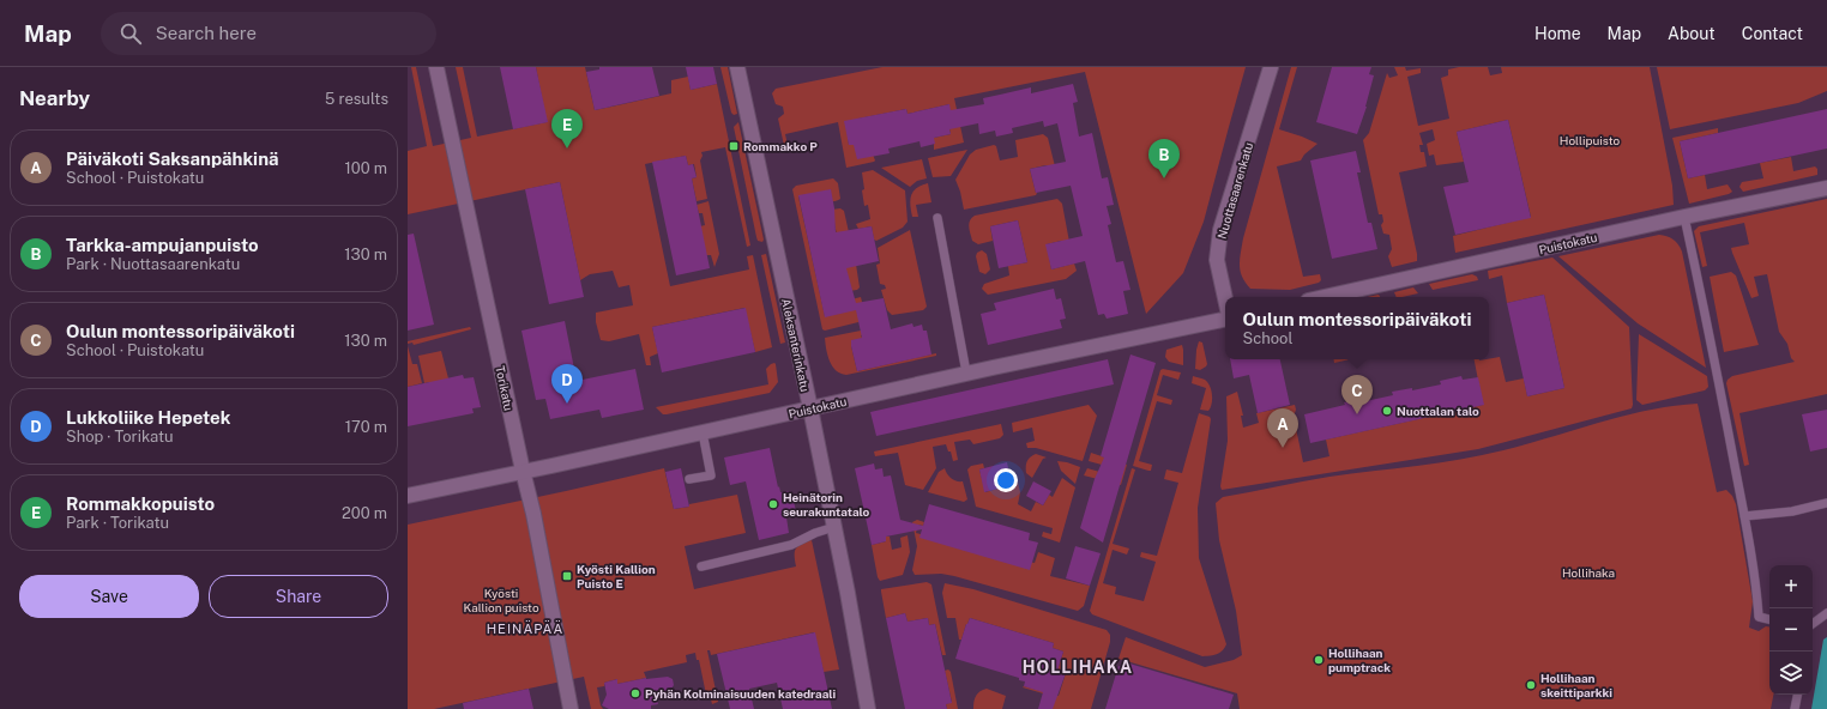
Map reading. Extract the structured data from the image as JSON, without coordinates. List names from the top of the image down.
{
  "streets": {
    "street": [
      "Nuottasaarenkatu",
      "Puistokatu",
      "Aleksanterinkatu",
      "Torikatu"
    ]
  },
  "crossings": [
    ["Puistokatu", "Aleksanterinkatu"],
    ["Puistokatu", "Torikatu"]
  ],
  "districts": ["HEINÄPÄÄ", "HOLLIHAKA"],
  "parks": ["Hollipuisto", "Hollihaka", "Kyösti Kallion puisto"],
  "places": {
    "transit": ["Rommakko P", "Kyösti Kallion Puisto E"],
    "other": [
      "Nuottalan talo",
      "Heinätorin seurakuntatalo",
      "Hollihaan pumptrack",
      "Hollihaan skeittiparkki",
      "Pyhän Kolminaisuuden katedraali"
    ]
  },
  "page": {
    "header": "Map",
    "search": "Search here",
    "nav": [
      "Home",
      "Map",
      "About",
      "Contact"
    ],
    "heading": ["Nearby", "5 results"],
    "pins": [
      "E",
      "B",
      "D",
      "C",
      "A"
    ],
    "list": [
      {
        "mark": "A",
        "name": "Päiväkoti Saksanpähkinä",
        "note": "School · Puistokatu",
        "value": "100 m"
      },
      {
        "mark": "B",
        "name": "Tarkka-ampujanpuisto",
        "note": "Park · Nuottasaarenkatu",
        "value": "130 m"
      },
      {
        "mark": "C",
        "name": "Oulun montessoripäiväkoti",
        "note": "School · Puistokatu",
        "value": "130 m"
      },
      {
        "mark": "D",
        "name": "Lukkoliike Hepetek",
        "note": "Shop · Torikatu",
        "value": "170 m"
      },
      {
        "mark": "E",
        "name": "Rommakkopuisto",
        "note": "Park · Torikatu",
        "value": "200 m"
      }
    ],
    "popup": ["Oulun montessoripäiväkoti", "School"],
    "buttons": ["Save", "Share"],
    "map_buttons": ["+", "−"]
  }
}
